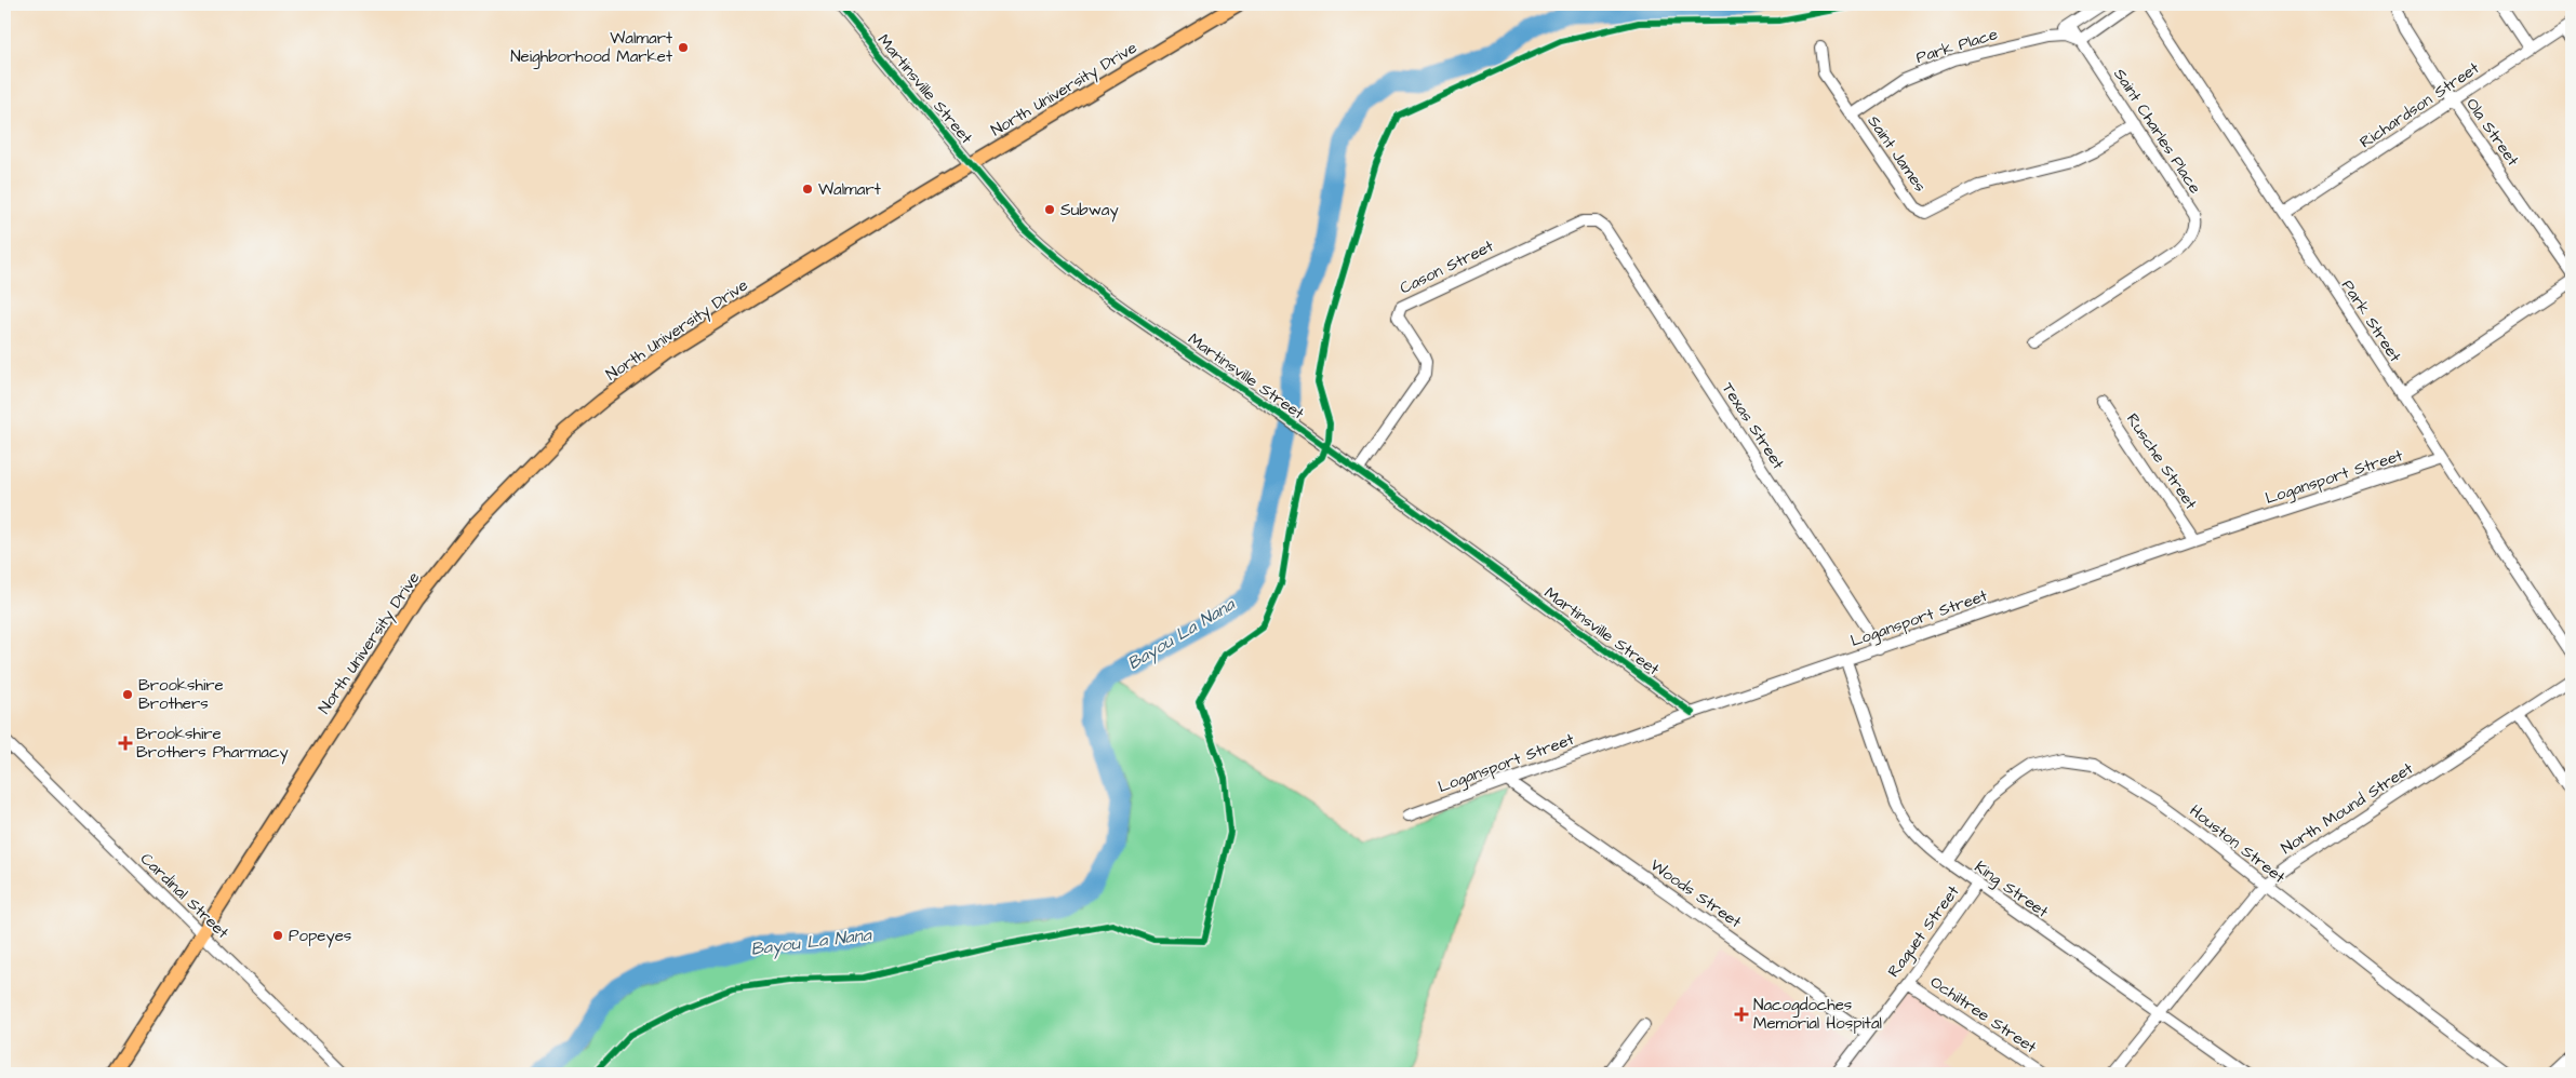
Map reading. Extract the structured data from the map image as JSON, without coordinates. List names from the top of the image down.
{
  "streets": {
    "main road": ["North University Drive"],
    "street": [
      "Park Place",
      "Martinsville Street",
      "Richardson Street",
      "Saint Charles Place",
      "Ola Street",
      "Saint James",
      "Cason Street",
      "Park Street",
      "Texas Street",
      "Rusche Street",
      "Logansport Street",
      "North Mound Street",
      "Houston Street",
      "King Street",
      "Woods Street",
      "Cardinal Street",
      "Raguet Street",
      "Ochiltree Street"
    ]
  },
  "crossings": [
    ["Park Place", "Saint Charles Place"],
    ["Park Place", "Saint James"],
    ["Martinsville Street", "North University Drive"],
    ["Martinsville Street", "Cason Street"],
    ["Martinsville Street", "Logansport Street"],
    ["North University Drive", "Cardinal Street"],
    ["Richardson Street", "Ola Street"],
    ["Richardson Street", "Park Street"],
    ["Saint Charles Place", "Saint James"],
    ["Cason Street", "Texas Street"],
    ["Park Street", "Logansport Street"],
    ["Texas Street", "Logansport Street"],
    ["Rusche Street", "Logansport Street"],
    ["Logansport Street", "King Street"],
    ["Logansport Street", "Woods Street"],
    ["North Mound Street", "Houston Street"],
    ["North Mound Street", "King Street"],
    ["Houston Street", "King Street"],
    ["King Street", "Raguet Street"],
    ["Woods Street", "Raguet Street"],
    ["Raguet Street", "Ochiltree Street"]
  ],
  "water": ["Bayou La Nana"],
  "places": {
    "other": [
      "Walmart Neighborhood Market",
      "Walmart",
      "Subway",
      "Brookshire Brothers",
      "Popeyes"
    ],
    "health": ["Brookshire Brothers Pharmacy", "Nacogdoches Memorial Hospital"]
  }
}
